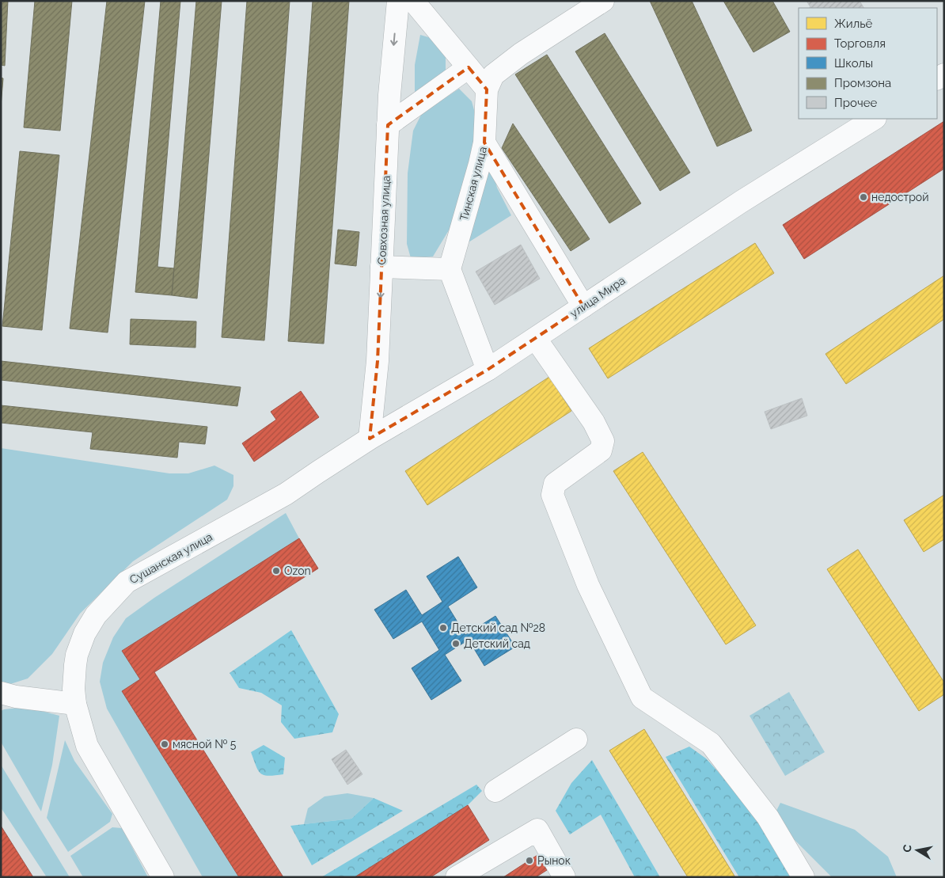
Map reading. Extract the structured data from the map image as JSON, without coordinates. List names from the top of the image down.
{
  "streets": {
    "main road": [
      "Тинская улица",
      "Совхозная улица",
      "улица Мира",
      "Сушанская улица"
    ]
  },
  "crossings": [
    ["Совхозная улица", "улица Мира"],
    ["улица Мира", "Сушанская улица"]
  ],
  "places": [
    "недострой",
    "Ozon",
    "Детский сад №28",
    "Детский сад",
    "мясной № 5",
    "Рынок"
  ],
  "legend": [
    "Жильё",
    "Торговля",
    "Школы",
    "Промзона",
    "Прочее"
  ],
  "north": "left"
}
